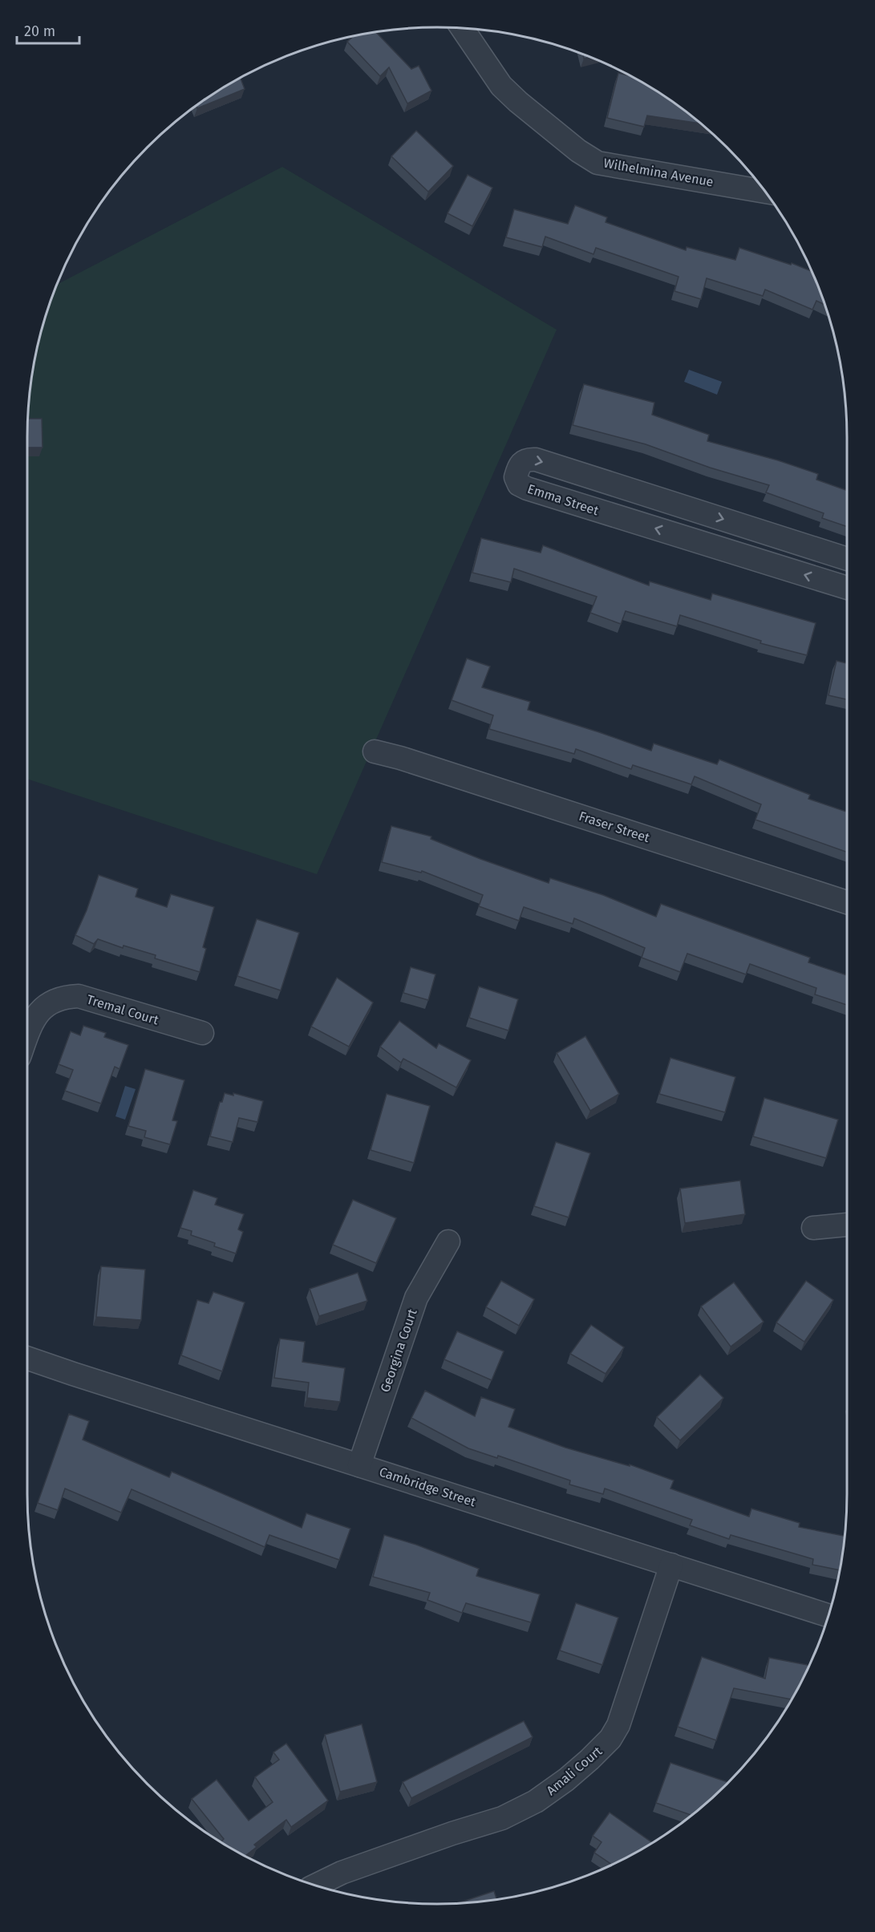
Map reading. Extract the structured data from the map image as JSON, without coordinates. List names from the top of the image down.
{
  "streets": {
    "street": [
      "Wilhelmina Avenue",
      "Emma Street",
      "Fraser Street",
      "Tremal Court",
      "Georgina Court",
      "Cambridge Street",
      "Amali Court"
    ]
  },
  "crossings": [
    ["Georgina Court", "Cambridge Street"],
    ["Cambridge Street", "Amali Court"]
  ],
  "scale_bar": "20 m"
}
